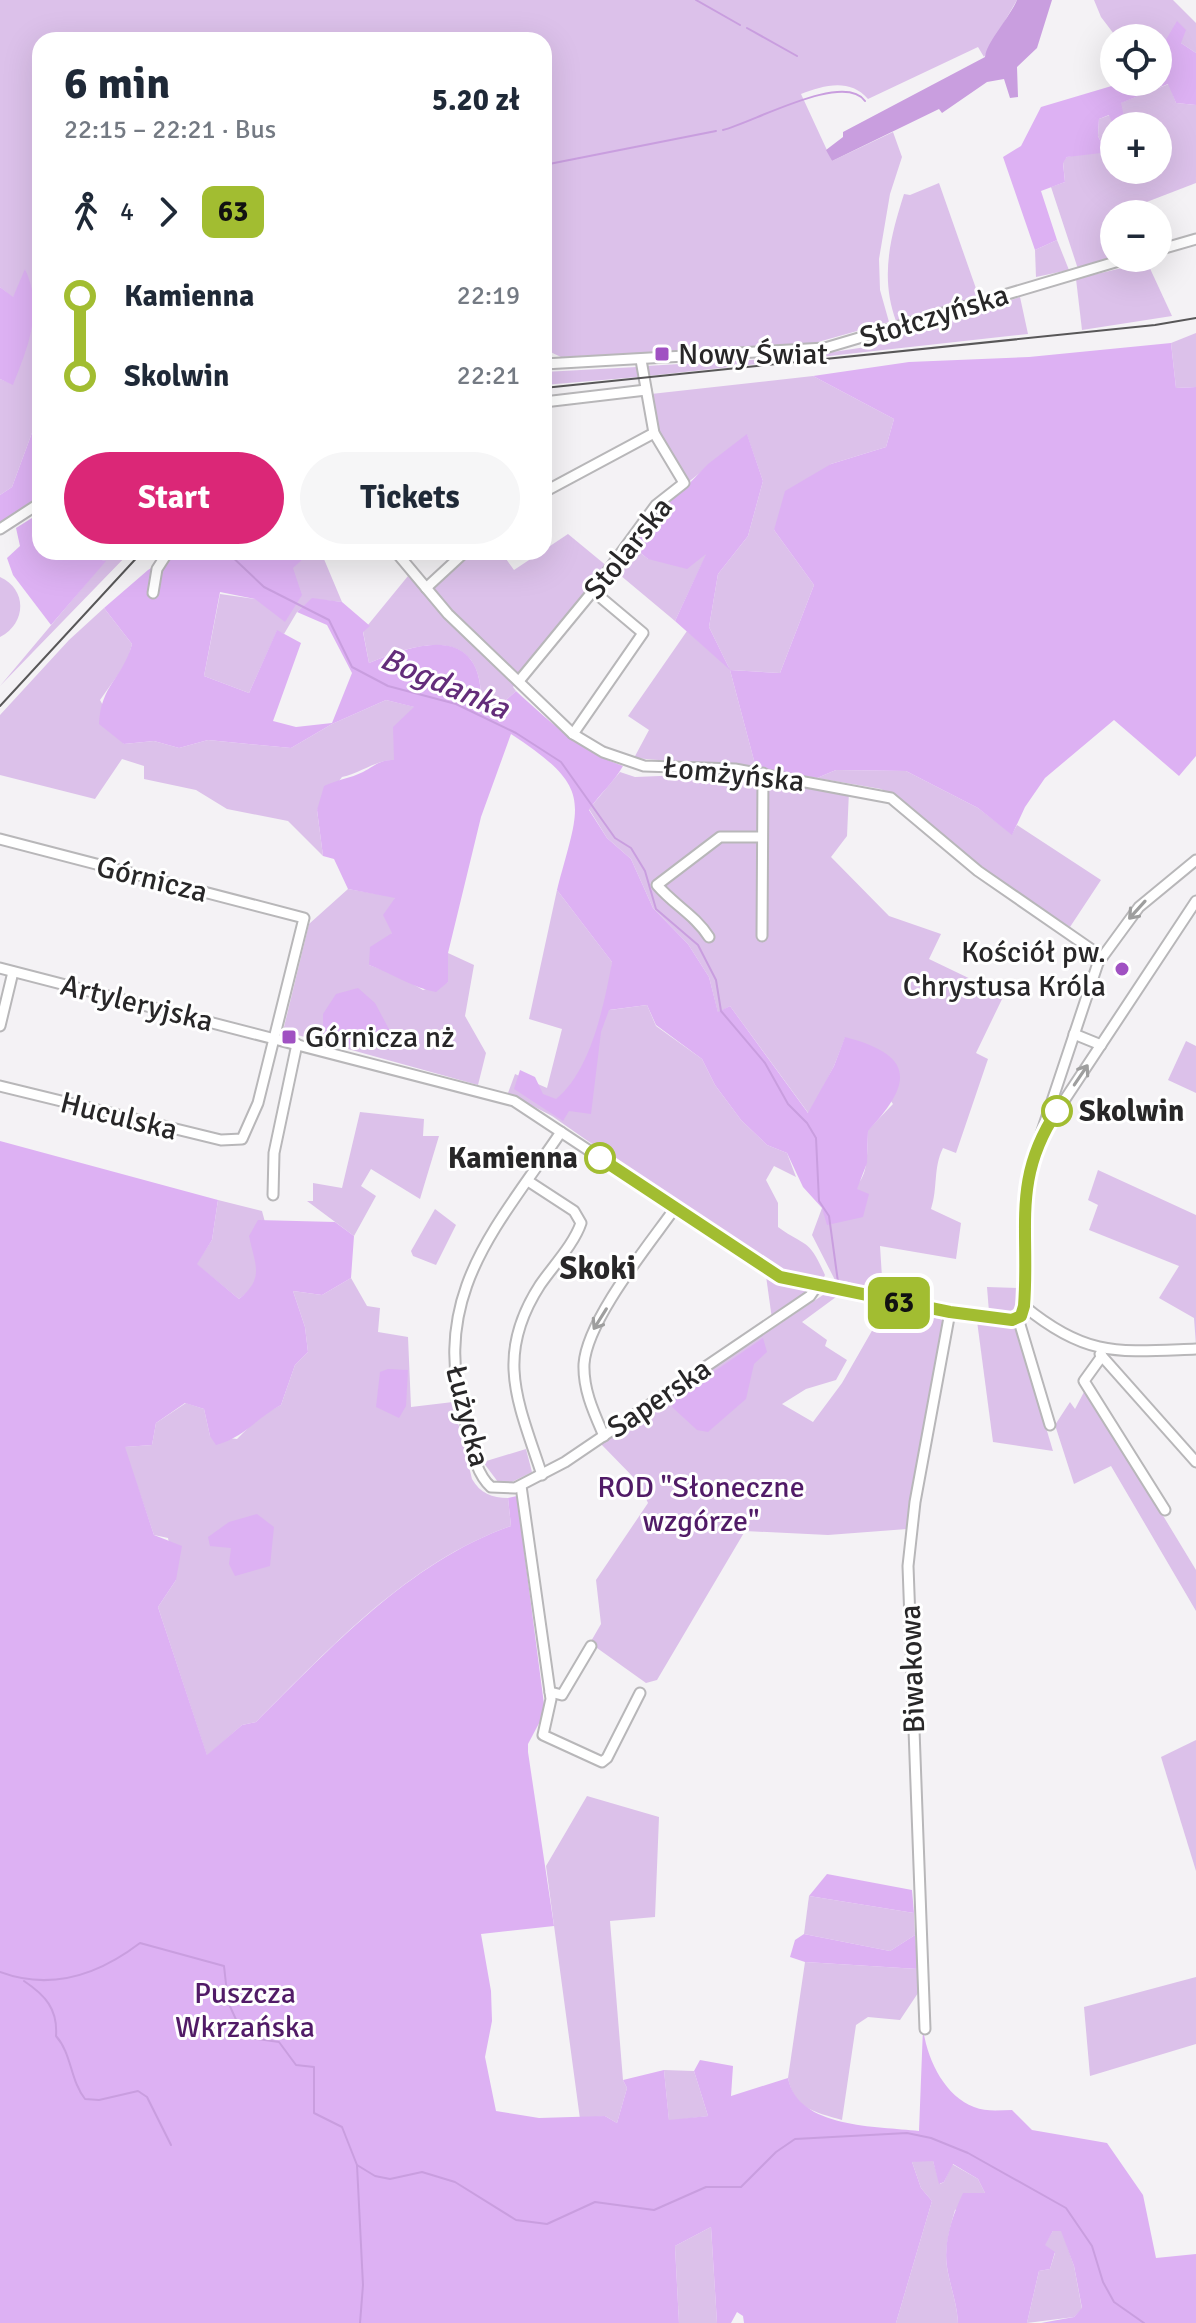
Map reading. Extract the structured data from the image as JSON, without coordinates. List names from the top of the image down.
{
  "streets": {
    "street": [
      "Stołczyńska",
      "Stolarska",
      "Łomżyńska",
      "Górnicza",
      "Artyleryjska",
      "Huculska",
      "Saperska",
      "Łużycka",
      "Biwakowa"
    ]
  },
  "crossings": [
    ["Stołczyńska", "Stolarska"],
    ["Stolarska", "Łomżyńska"],
    ["Górnicza", "Artyleryjska"],
    ["Górnicza", "Huculska"],
    ["Artyleryjska", "Huculska"],
    ["Saperska", "Łużycka"]
  ],
  "districts": ["Skoki"],
  "water": ["Bogdanka"],
  "parks": ["ROD \"Słoneczne wzgórze\"", "Puszcza Wkrzańska"],
  "places": {
    "transit": ["Nowy Świat", "Górnicza nż"],
    "other": ["Kościół pw. Chrystusa Króla", "Skolwin", "Kamienna"]
  },
  "lines": ["bus line 63"],
  "page": {
    "on_map": "63",
    "map_buttons": ["+", "−"],
    "heading": ["6 min", "22:15 – 22:21 · Bus", "5.20 zł"],
    "legs": ["4", "63"],
    "list": [
      {
        "name": "Kamienna",
        "value": "22:19"
      },
      {
        "name": "Skolwin",
        "value": "22:21"
      }
    ],
    "buttons": ["Start", "Tickets"]
  }
}
